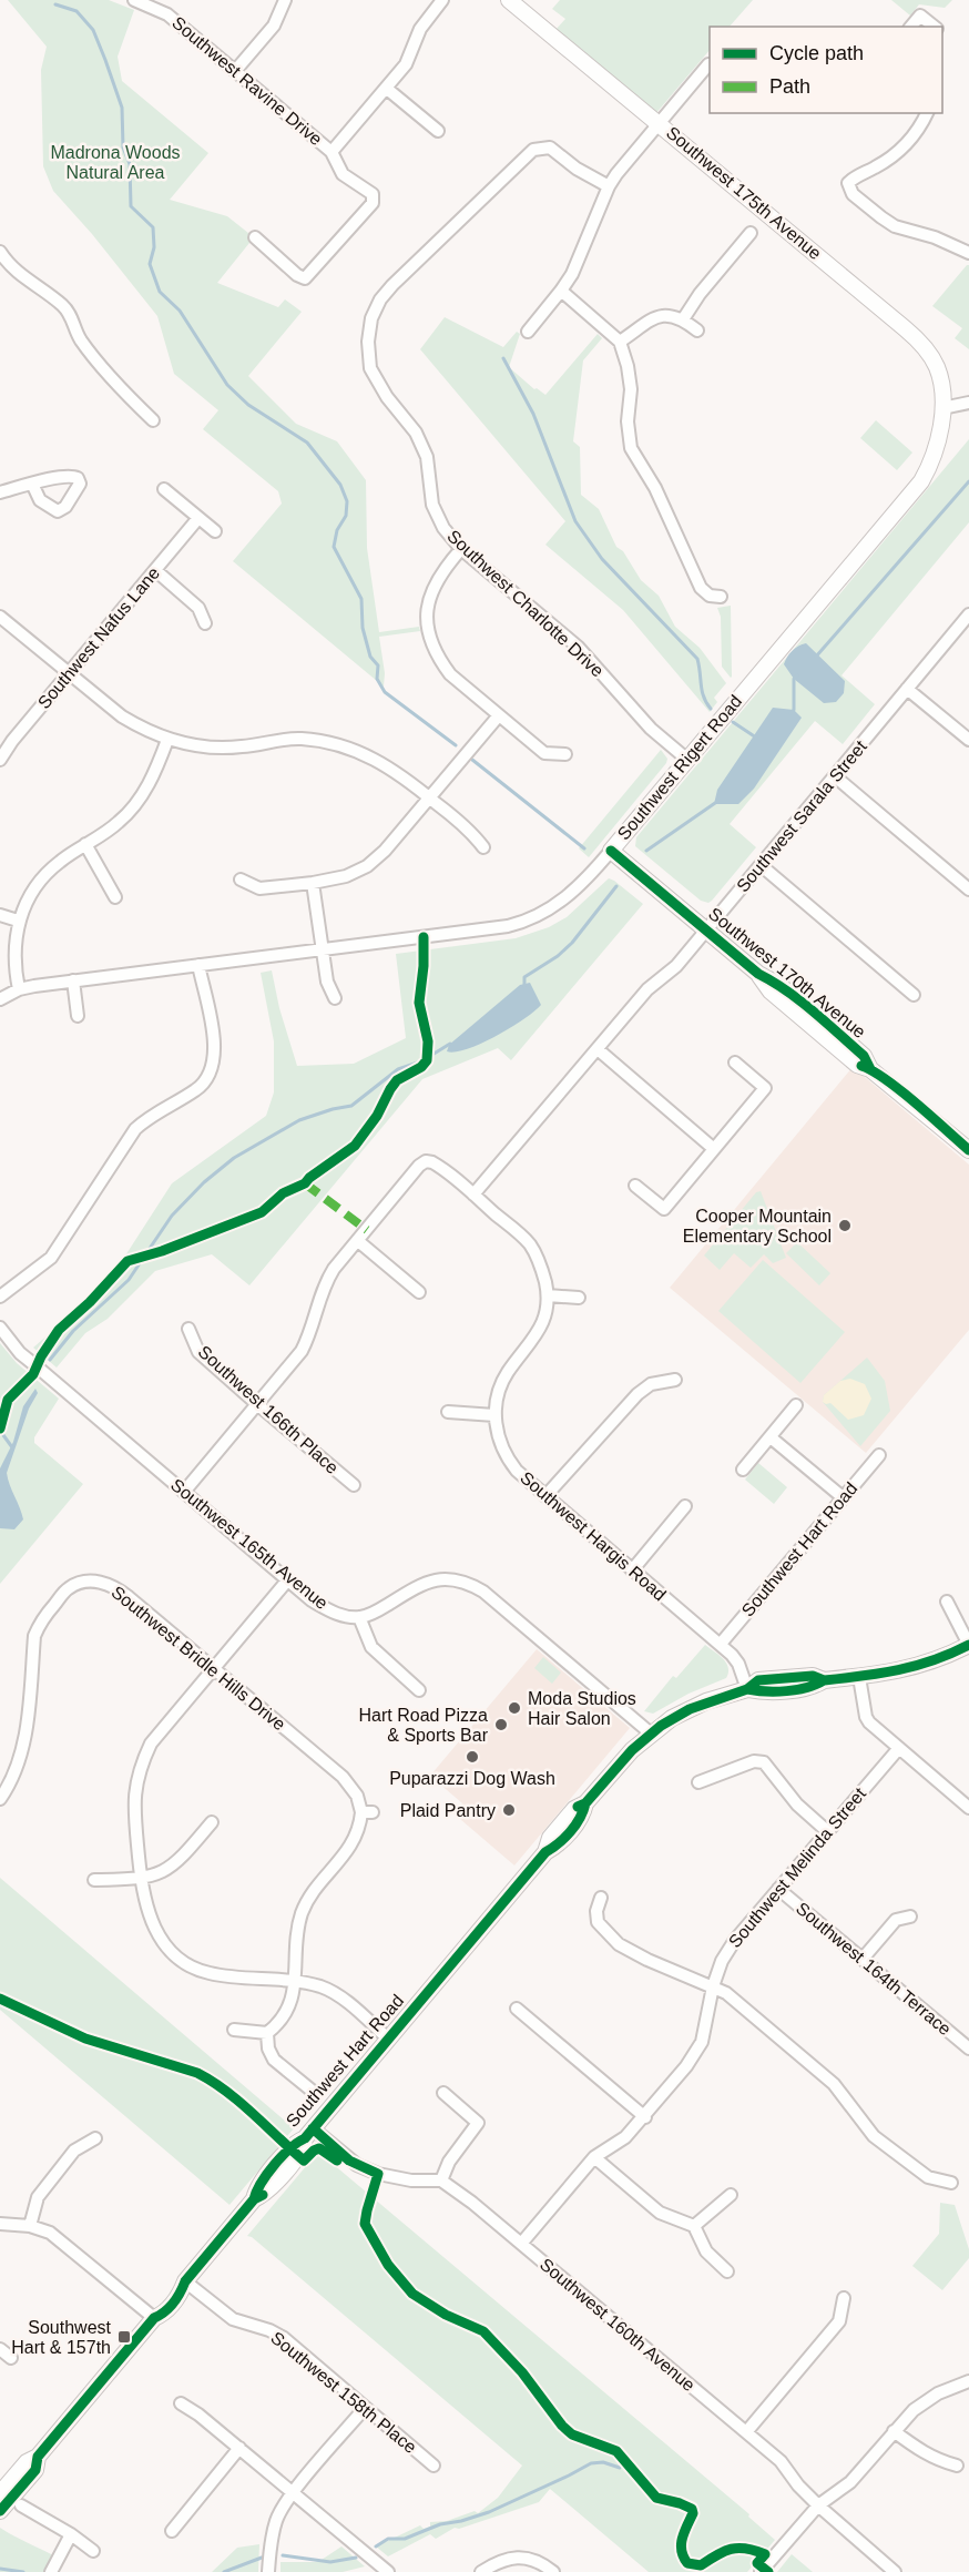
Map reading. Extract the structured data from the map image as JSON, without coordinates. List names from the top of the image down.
{
  "streets": {
    "main road": [
      "Southwest 175th Avenue",
      "Southwest Rigert Road",
      "Southwest 170th Avenue",
      "Southwest Hart Road"
    ],
    "street": [
      "Southwest Ravine Drive",
      "Southwest Charlotte Drive",
      "Southwest Nafus Lane",
      "Southwest Sarala Street",
      "Southwest 166th Place",
      "Southwest Hargis Road",
      "Southwest 165th Avenue",
      "Southwest Bridle Hills Drive",
      "Southwest Melinda Street",
      "Southwest 164th Terrace",
      "Southwest 160th Avenue",
      "Southwest 158th Place"
    ]
  },
  "crossings": [
    ["Southwest 175th Avenue", "Southwest Rigert Road"],
    ["Southwest Charlotte Drive", "Southwest Rigert Road"],
    ["Southwest Rigert Road", "Southwest 170th Avenue"],
    ["Southwest Sarala Street", "Southwest 170th Avenue"],
    ["Southwest Sarala Street", "Southwest Hargis Road"],
    ["Southwest 166th Place", "Southwest Hargis Road"],
    ["Southwest Hargis Road", "Southwest 165th Avenue"],
    ["Southwest Hargis Road", "Southwest Hart Road"],
    ["Southwest Hart Road", "Southwest 158th Place"],
    ["Southwest Melinda Street", "Southwest 164th Terrace"],
    ["Southwest Melinda Street", "Southwest 160th Avenue"]
  ],
  "parks": ["Madrona Woods Natural Area"],
  "places": {
    "other": [
      "Cooper Mountain Elementary School",
      "Moda Studios Hair Salon",
      "Hart Road Pizza & Sports Bar",
      "Puparazzi Dog Wash",
      "Plaid Pantry"
    ],
    "transit": ["Southwest Hart & 157th"]
  },
  "legend": ["Cycle path", "Path"]
}
